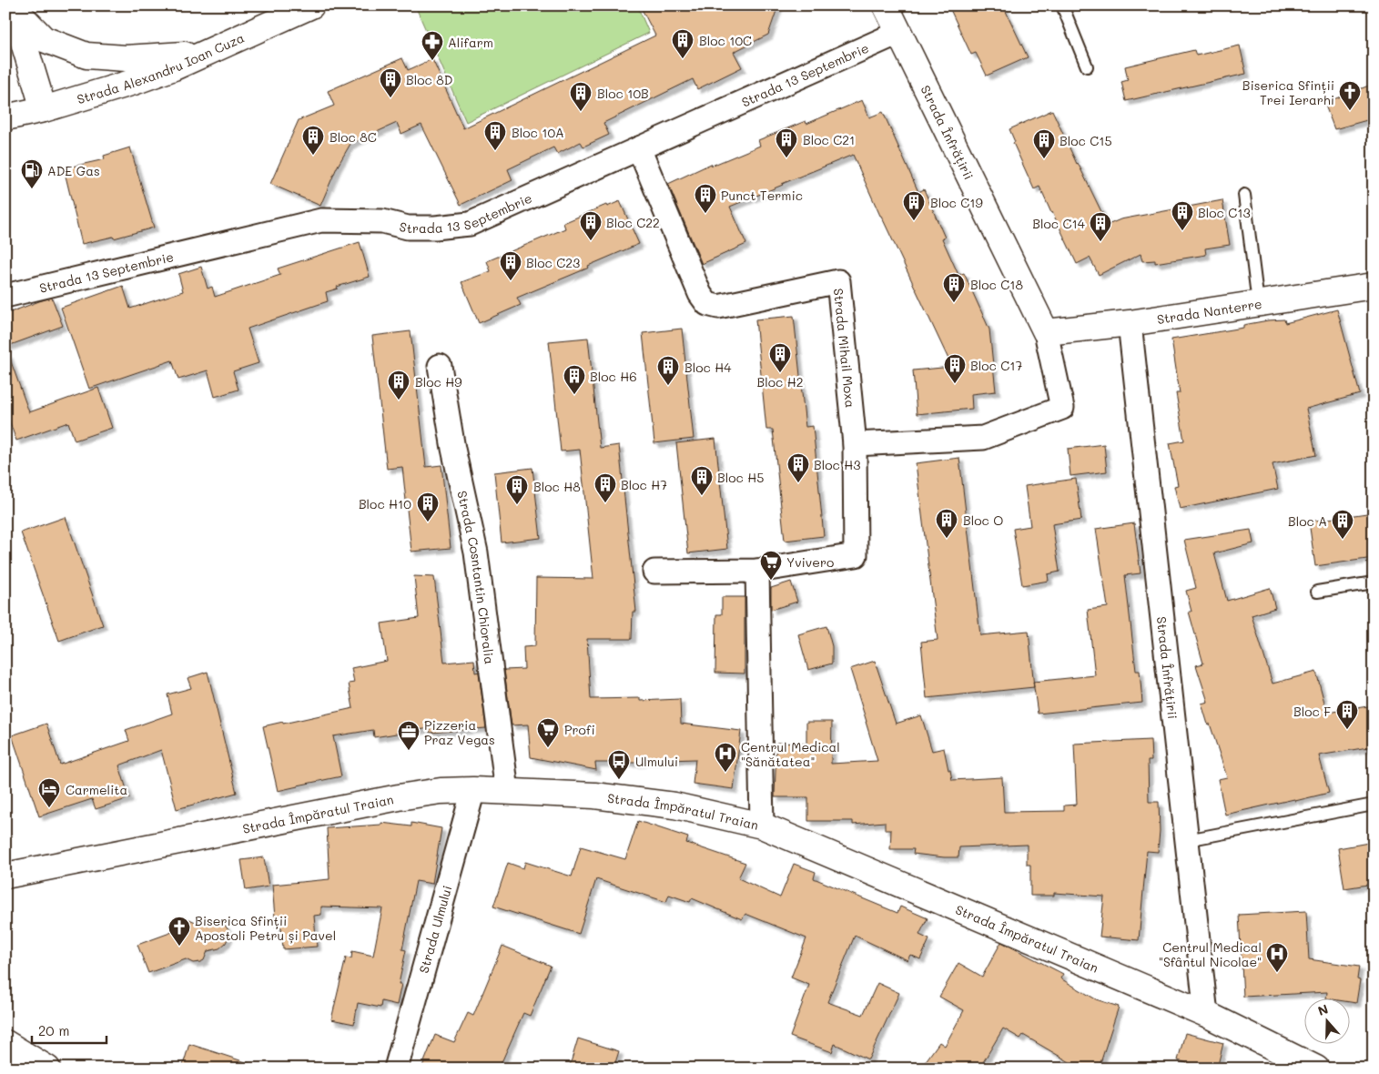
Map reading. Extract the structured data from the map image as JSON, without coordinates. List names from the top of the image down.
{
  "streets": {
    "street": [
      "Strada Alexandru Ioan Cuza",
      "Strada 13 Septembrie",
      "Strada Înfrățirii",
      "Strada Nanterre",
      "Strada Mihail Moxa",
      "Strada Cosntantin Chioralia",
      "Strada Împăratul Traian",
      "Strada Ulmului"
    ]
  },
  "crossings": [
    ["Strada 13 Septembrie", "Strada Înfrățirii"],
    ["Strada 13 Septembrie", "Strada Mihail Moxa"],
    ["Strada Înfrățirii", "Strada Nanterre"],
    ["Strada Înfrățirii", "Strada Împăratul Traian"],
    ["Strada Cosntantin Chioralia", "Strada Împăratul Traian"],
    ["Strada Împăratul Traian", "Strada Ulmului"]
  ],
  "places": {
    "building": [
      "Bloc 10C",
      "Bloc 8D",
      "Bloc 10B",
      "Bloc 10A",
      "Bloc 8C",
      "Bloc C21",
      "Bloc C15",
      "Punct Termic",
      "Bloc C19",
      "Bloc C13",
      "Bloc C22",
      "Bloc C14",
      "Bloc C23",
      "Bloc C18",
      "Bloc H2",
      "Bloc C17",
      "Bloc H4",
      "Bloc H6",
      "Bloc H9",
      "Bloc H3",
      "Bloc H5",
      "Bloc H7",
      "Bloc H8",
      "Bloc H10",
      "Bloc O",
      "Bloc A",
      "Bloc F"
    ],
    "pharmacy": ["Alifarm"],
    "church": ["Biserica Sfinții Trei Ierarhi", "Biserica Sfinții Apostoli Petru și Pavel"],
    "fuel station": ["ADE Gas"],
    "supermarket": ["Yvivero", "Profi"],
    "office": ["Pizzeria Praz Vegas"],
    "hospital": ["Centrul Medical \"Sănătatea\"", "Centrul Medical \"Sfântul Nicolae\""],
    "bus stop": ["Ulmului"],
    "hotel": ["Carmelita"]
  },
  "scale_bar": "20 m",
  "north": "top"
}
